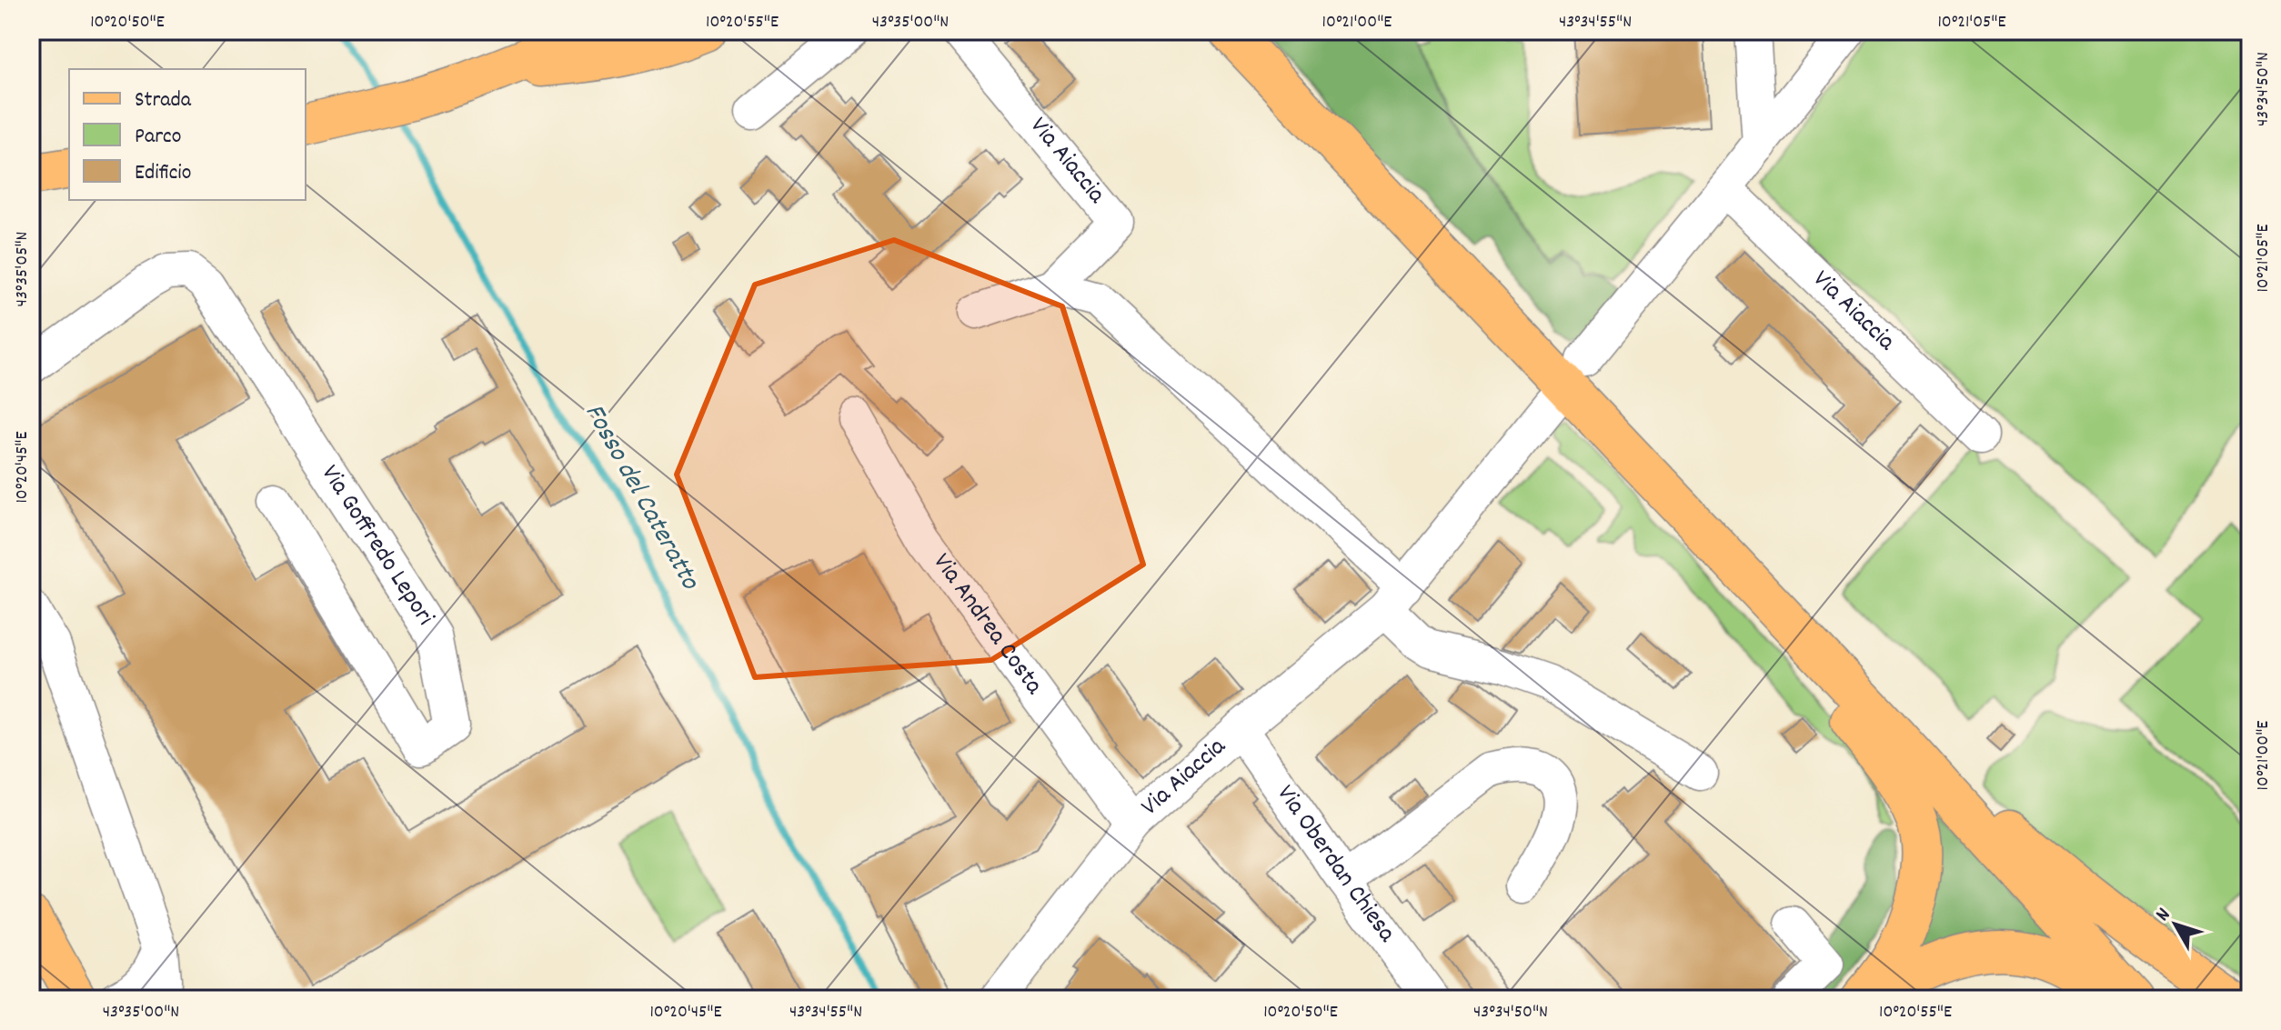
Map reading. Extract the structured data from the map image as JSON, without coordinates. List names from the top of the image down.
{
  "streets": {
    "street": [
      "Via Aiaccia",
      "Via Goffredo Lepori",
      "Via Andrea Costa",
      "Via Oberdan Chiesa"
    ]
  },
  "crossings": [
    ["Via Aiaccia", "Via Andrea Costa"],
    ["Via Aiaccia", "Via Oberdan Chiesa"]
  ],
  "water": ["Fosso del Cateratto"],
  "legend": ["Strada", "Parco", "Edificio"],
  "north": "top left",
  "coordinates": [
    "10°20'50\"E",
    "10°20'55\"E",
    "43°35'00\"N",
    "10°21'00\"E",
    "43°34'55\"N",
    "10°21'05\"E",
    "43°34'50\"N",
    "43°35'05\"N",
    "10°20'45\"E"
  ]
}
